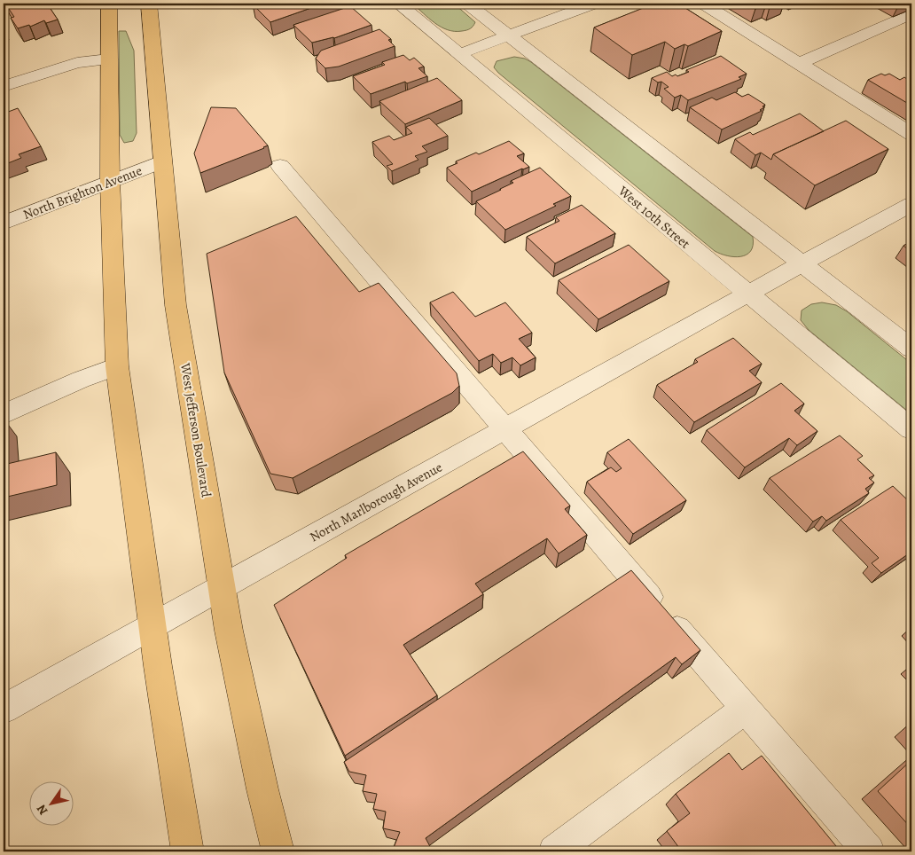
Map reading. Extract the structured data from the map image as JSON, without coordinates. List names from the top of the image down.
{
  "streets": {
    "main road": ["West Jefferson Boulevard"],
    "street": ["North Brighton Avenue", "West 10th Street", "North Marlborough Avenue"]
  },
  "crossings": [
    ["North Brighton Avenue", "West Jefferson Boulevard"],
    ["West 10th Street", "North Marlborough Avenue"],
    ["West Jefferson Boulevard", "North Marlborough Avenue"]
  ],
  "north": "bottom left"
}
